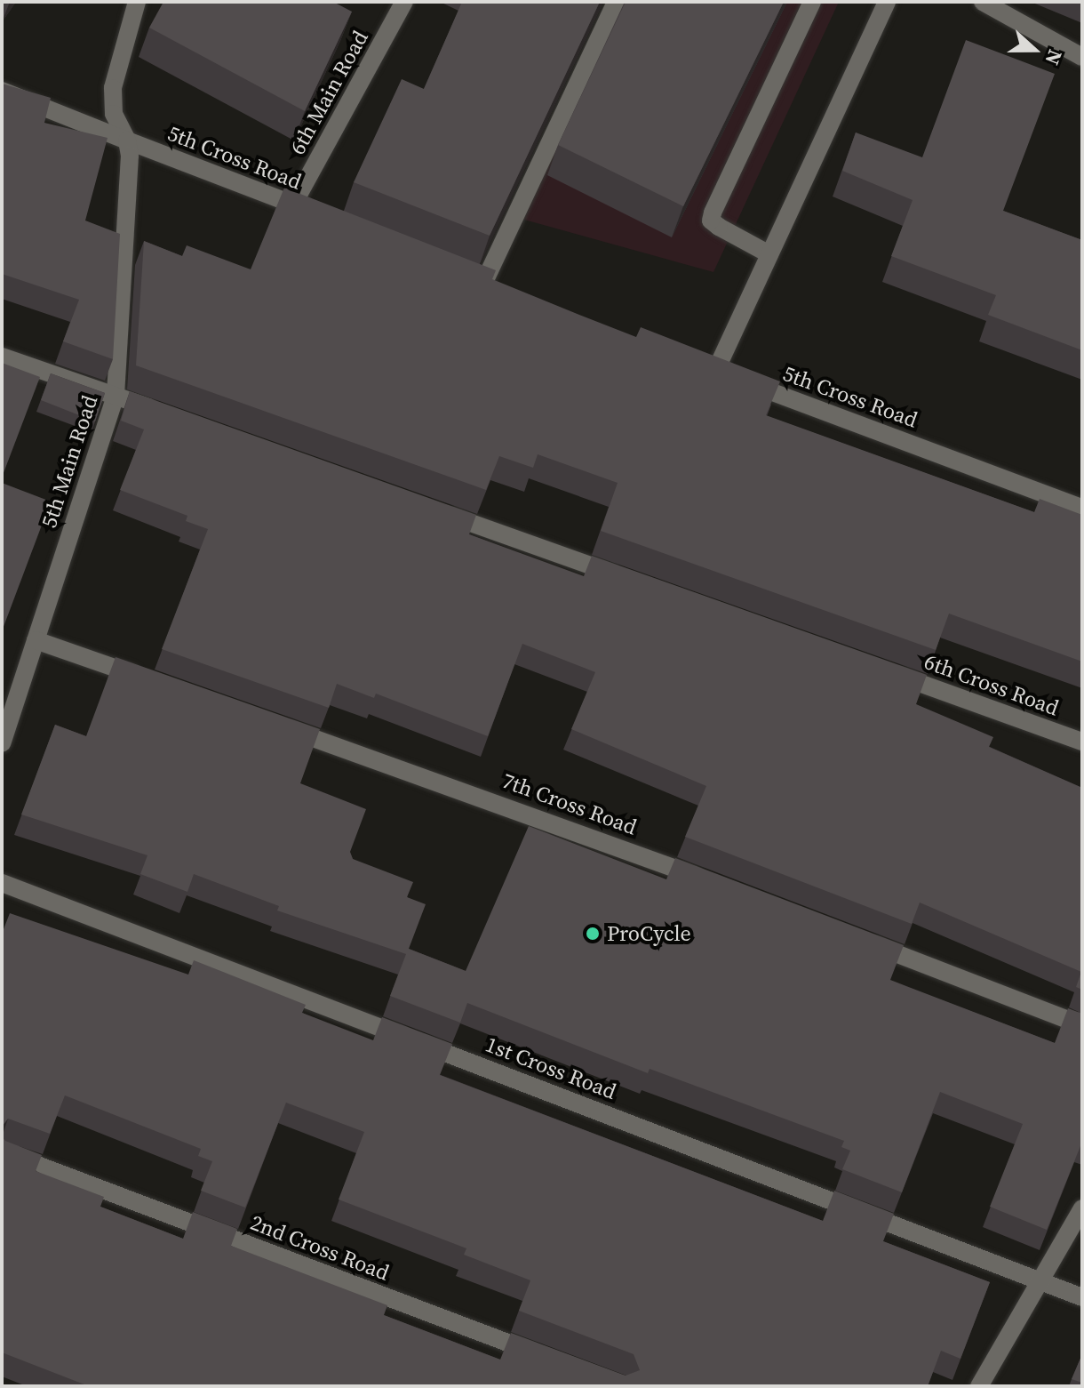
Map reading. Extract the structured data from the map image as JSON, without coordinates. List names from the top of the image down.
{
  "streets": {
    "street": [
      "6th Main Road",
      "5th Cross Road",
      "5th Main Road",
      "6th Cross Road",
      "7th Cross Road",
      "1st Cross Road",
      "2nd Cross Road"
    ]
  },
  "crossings": [
    ["6th Main Road", "5th Cross Road"],
    ["5th Cross Road", "5th Main Road"]
  ],
  "places": ["ProCycle"],
  "north": "right"
}
